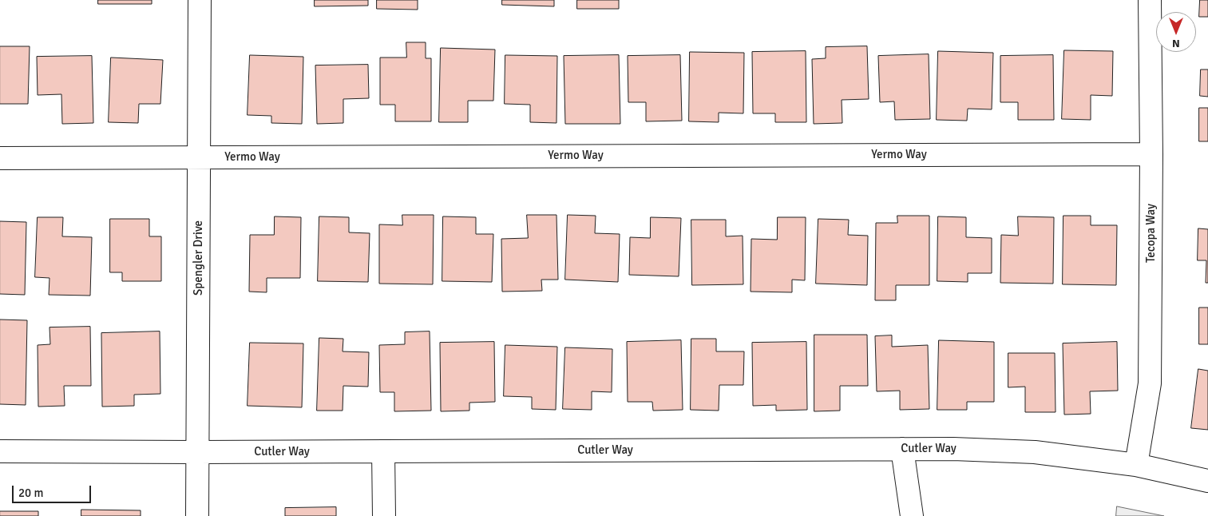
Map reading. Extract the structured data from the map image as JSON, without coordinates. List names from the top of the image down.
{
  "streets": {
    "street": [
      "Yermo Way",
      "Tecopa Way",
      "Spengler Drive",
      "Cutler Way"
    ]
  },
  "crossings": [
    ["Yermo Way", "Tecopa Way"],
    ["Yermo Way", "Spengler Drive"],
    ["Tecopa Way", "Cutler Way"],
    ["Spengler Drive", "Cutler Way"]
  ],
  "scale_bar": "20 m",
  "north": "bottom"
}
